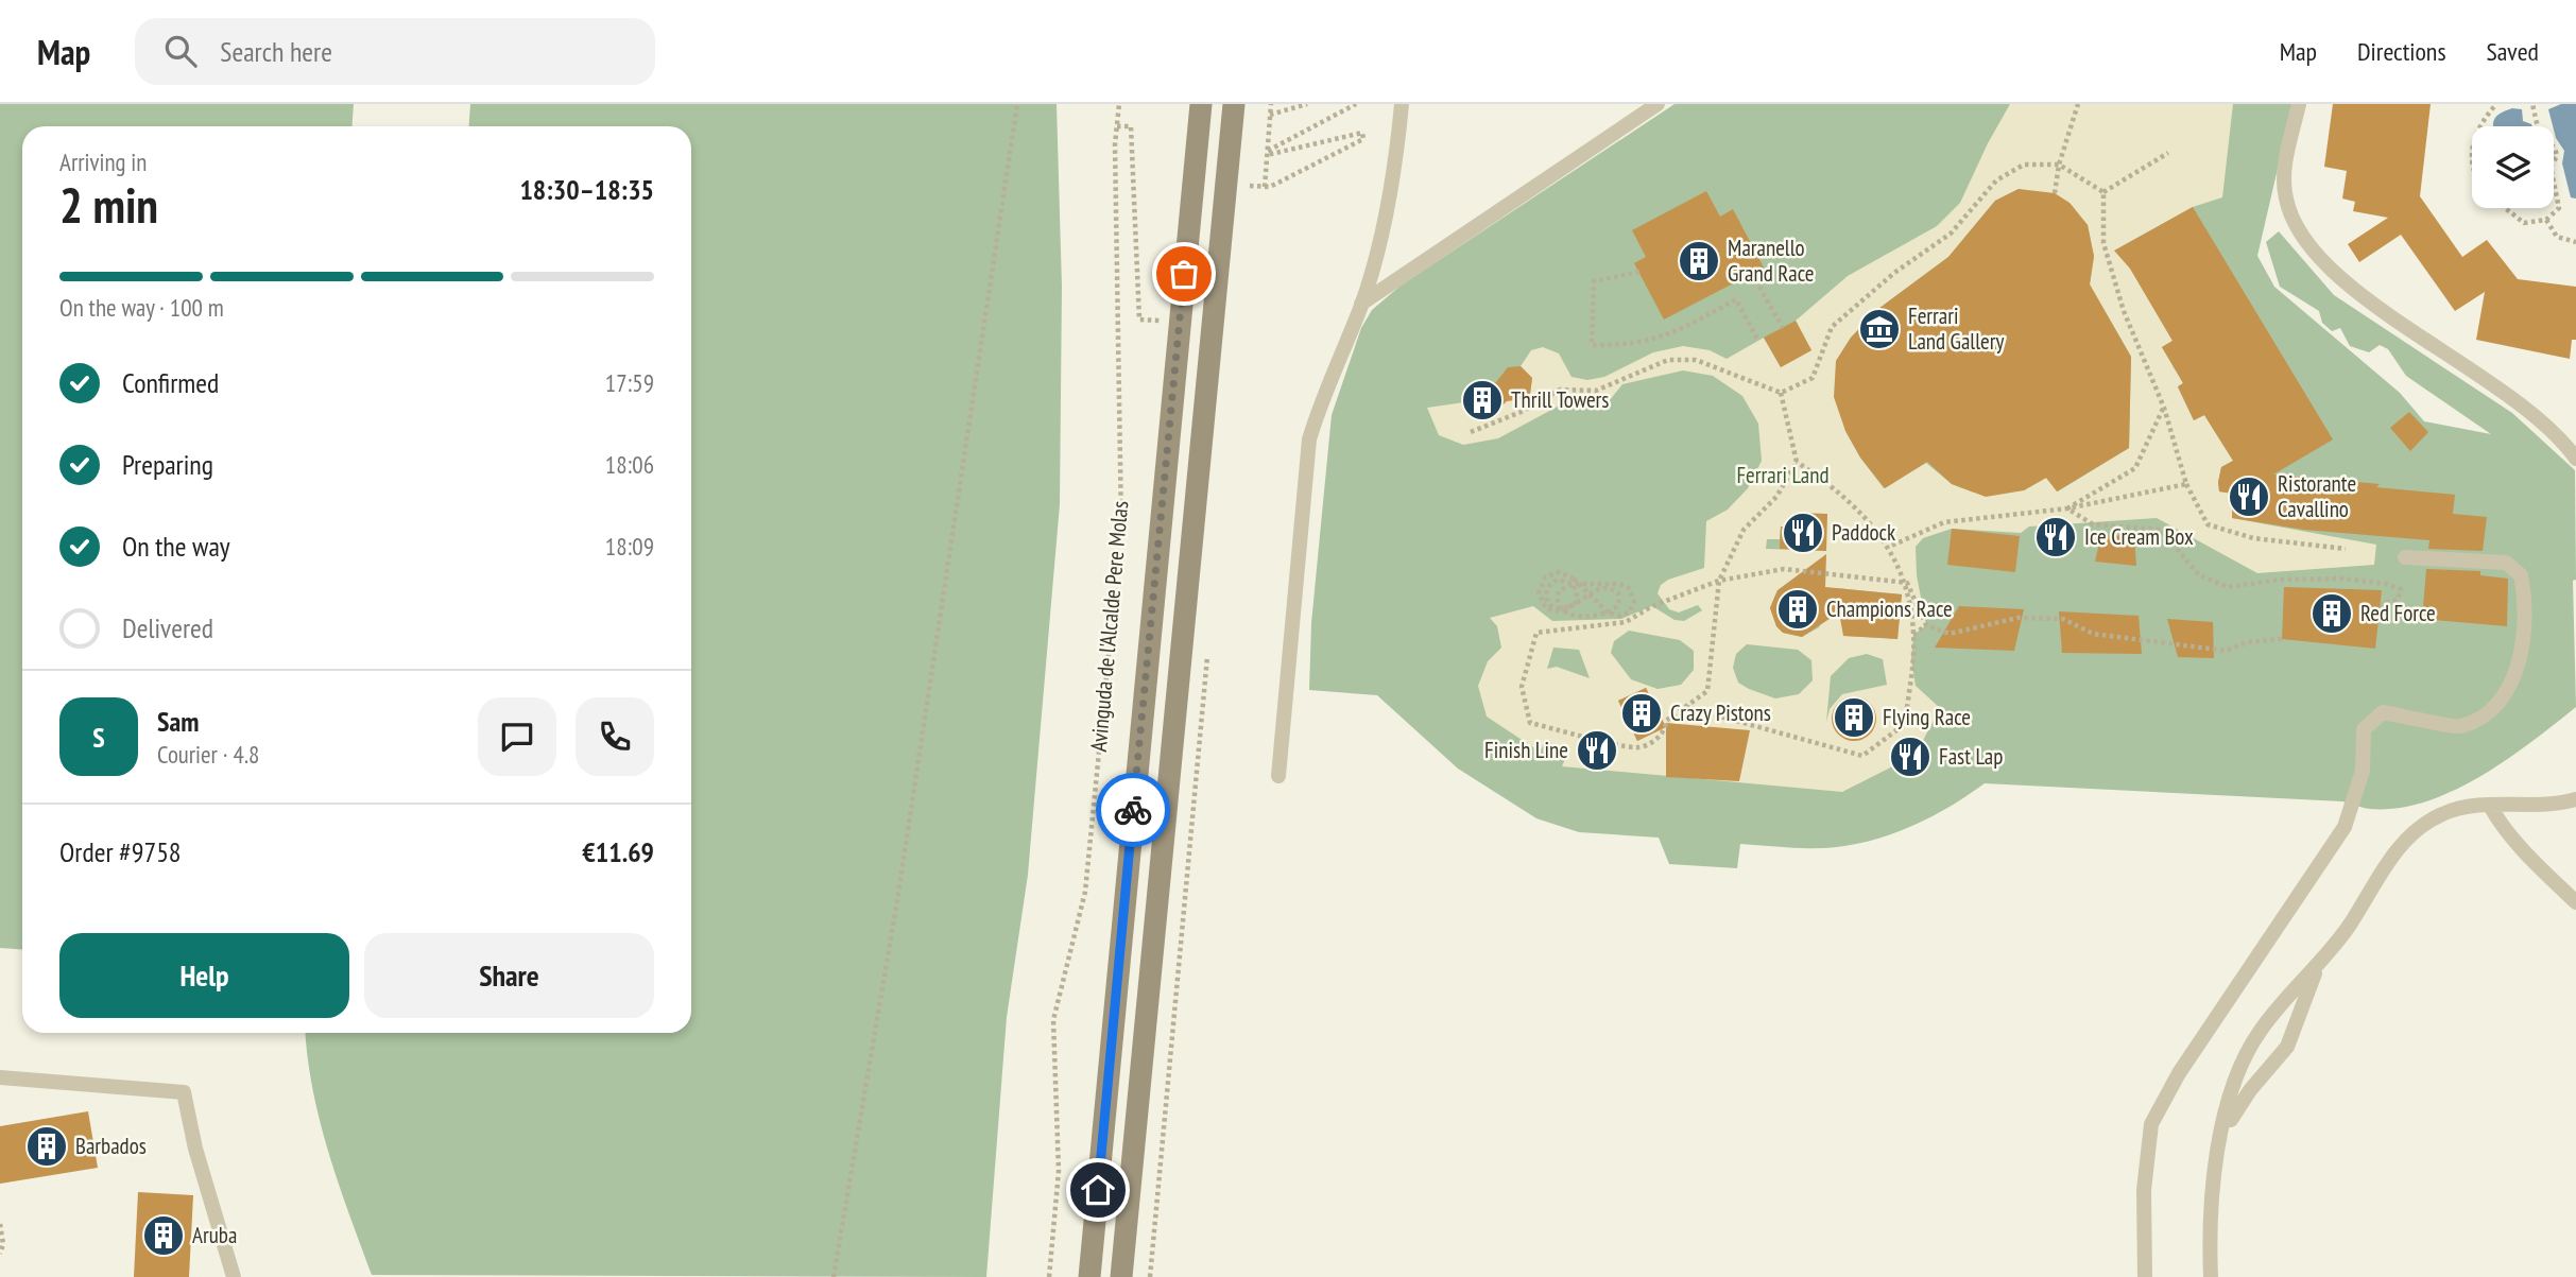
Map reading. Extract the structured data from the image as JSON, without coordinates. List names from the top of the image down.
{
  "streets": {
    "street": ["Avinguda de l'Alcalde Pere Molas"]
  },
  "parks": ["Ferrari Land"],
  "places": {
    "building": [
      "Maranello Grand Race",
      "Thrill Towers",
      "Champions Race",
      "Red Force",
      "Crazy Pistons",
      "Flying Race",
      "Barbados",
      "Aruba"
    ],
    "museum": ["Ferrari Land Gallery"],
    "restaurant": [
      "Ristorante Cavallino",
      "Paddock",
      "Ice Cream Box",
      "Finish Line",
      "Fast Lap"
    ]
  },
  "page": {
    "header": "Map",
    "search": "Search here",
    "nav": ["Map", "Directions", "Saved"],
    "heading": ["2 min", "Arriving in", "18:30–18:35"],
    "panel": [
      "Sam",
      "Courier · 4.8",
      "Order #9758",
      "€11.69"
    ],
    "bar": "On the way · 100 m",
    "list": [
      ["Confirmed", "17:59"],
      ["Preparing", "18:06"],
      ["On the way", "18:09"],
      "Delivered"
    ],
    "round": "S",
    "buttons": ["Help", "Share"]
  }
}
